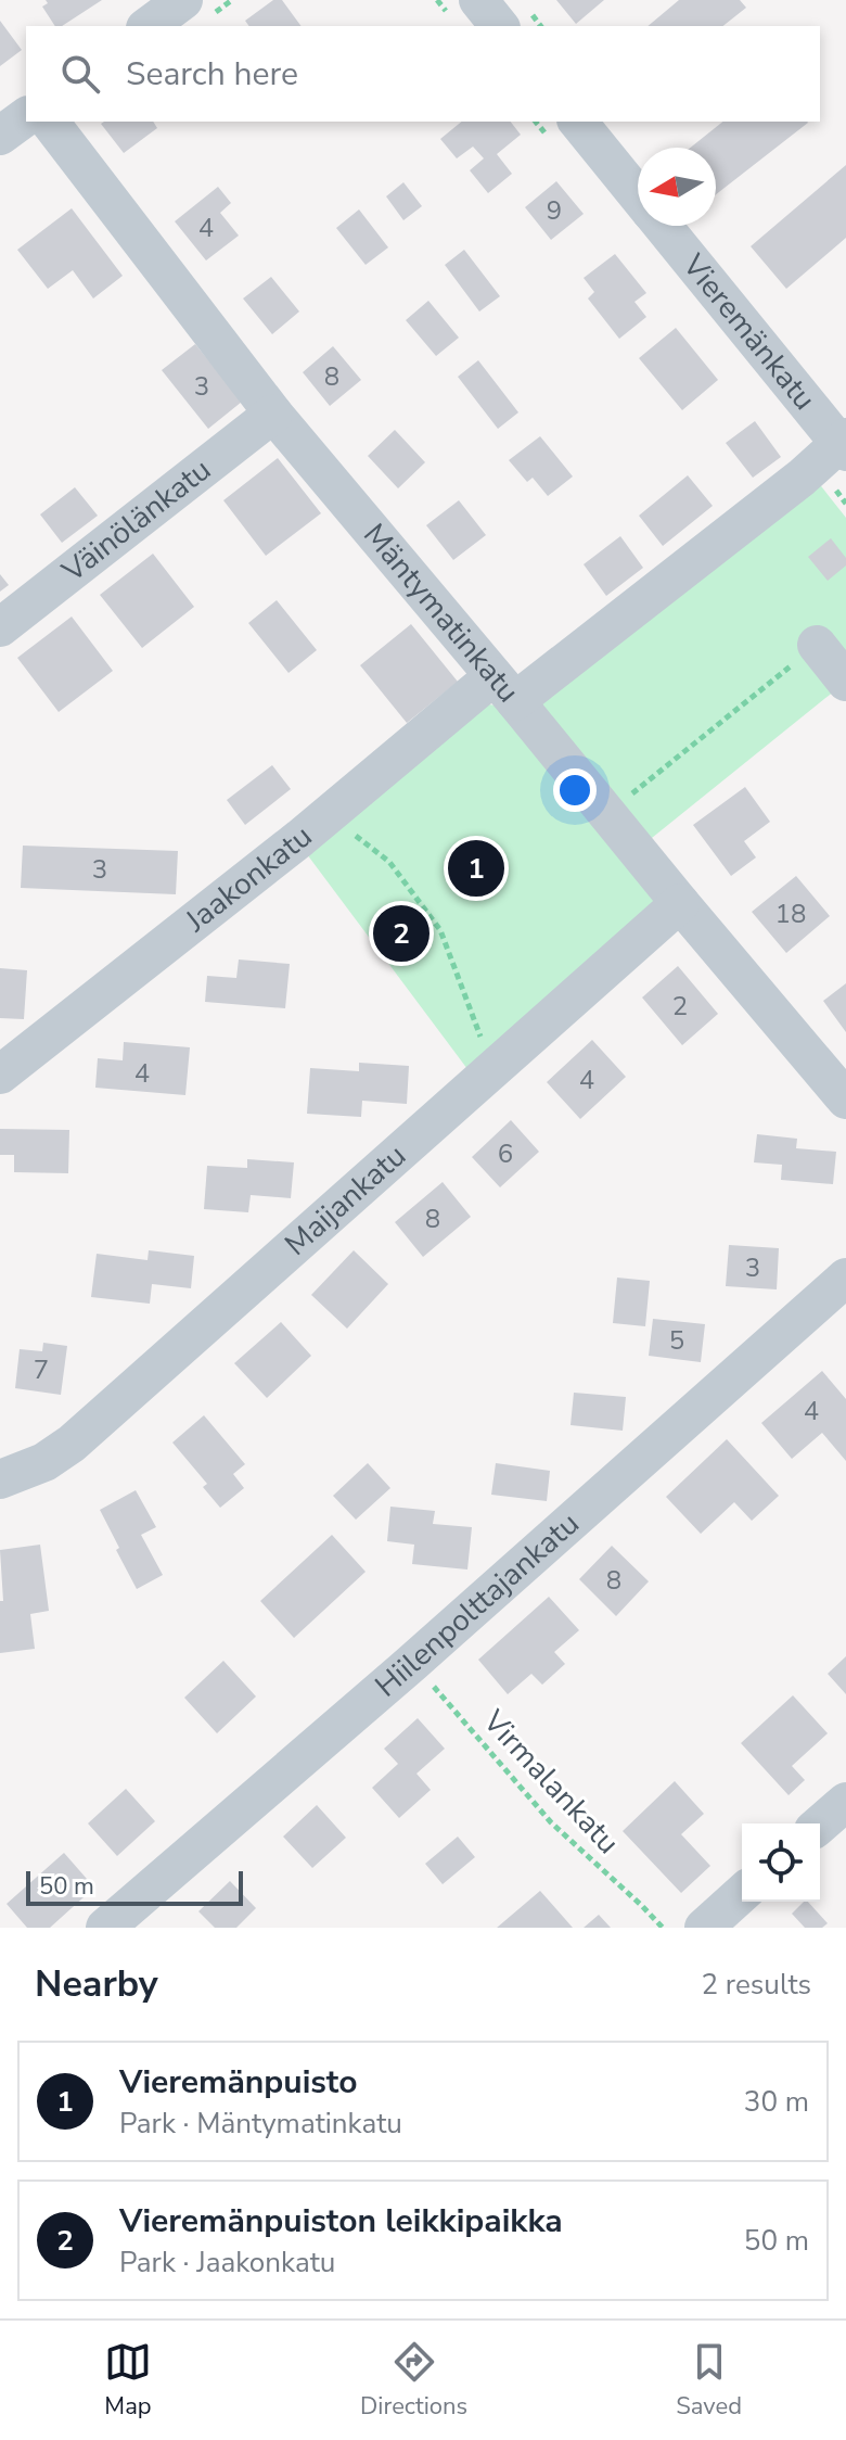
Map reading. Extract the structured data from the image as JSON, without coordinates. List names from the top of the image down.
{
  "streets": {
    "street": [
      "Vieremänkatu",
      "Väinölänkatu",
      "Mäntymatinkatu",
      "Jaakonkatu",
      "Maijankatu",
      "Hiilenpolttajankatu"
    ],
    "path": ["Virmalankatu"]
  },
  "crossings": [
    ["Vieremänkatu", "Jaakonkatu"],
    ["Väinölänkatu", "Mäntymatinkatu"],
    ["Mäntymatinkatu", "Jaakonkatu"],
    ["Mäntymatinkatu", "Maijankatu"],
    ["Hiilenpolttajankatu", "Virmalankatu"]
  ],
  "house_numbers": [
    "9",
    "4",
    "8",
    "3",
    "3",
    "18",
    "2",
    "4",
    "4",
    "6",
    "8",
    "3",
    "5",
    "7",
    "4",
    "8"
  ],
  "scale_bar": "50 m",
  "north": "left",
  "page": {
    "search": "Search here",
    "pins": ["1", "2"],
    "scale": "50 m",
    "heading": ["Nearby", "2 results"],
    "list": [
      {
        "mark": "1",
        "name": "Vieremänpuisto",
        "note": "Park · Mäntymatinkatu",
        "value": "30 m"
      },
      {
        "mark": "2",
        "name": "Vieremänpuiston leikkipaikka",
        "note": "Park · Jaakonkatu",
        "value": "50 m"
      }
    ],
    "nav": ["Map", "Directions", "Saved"]
  }
}
